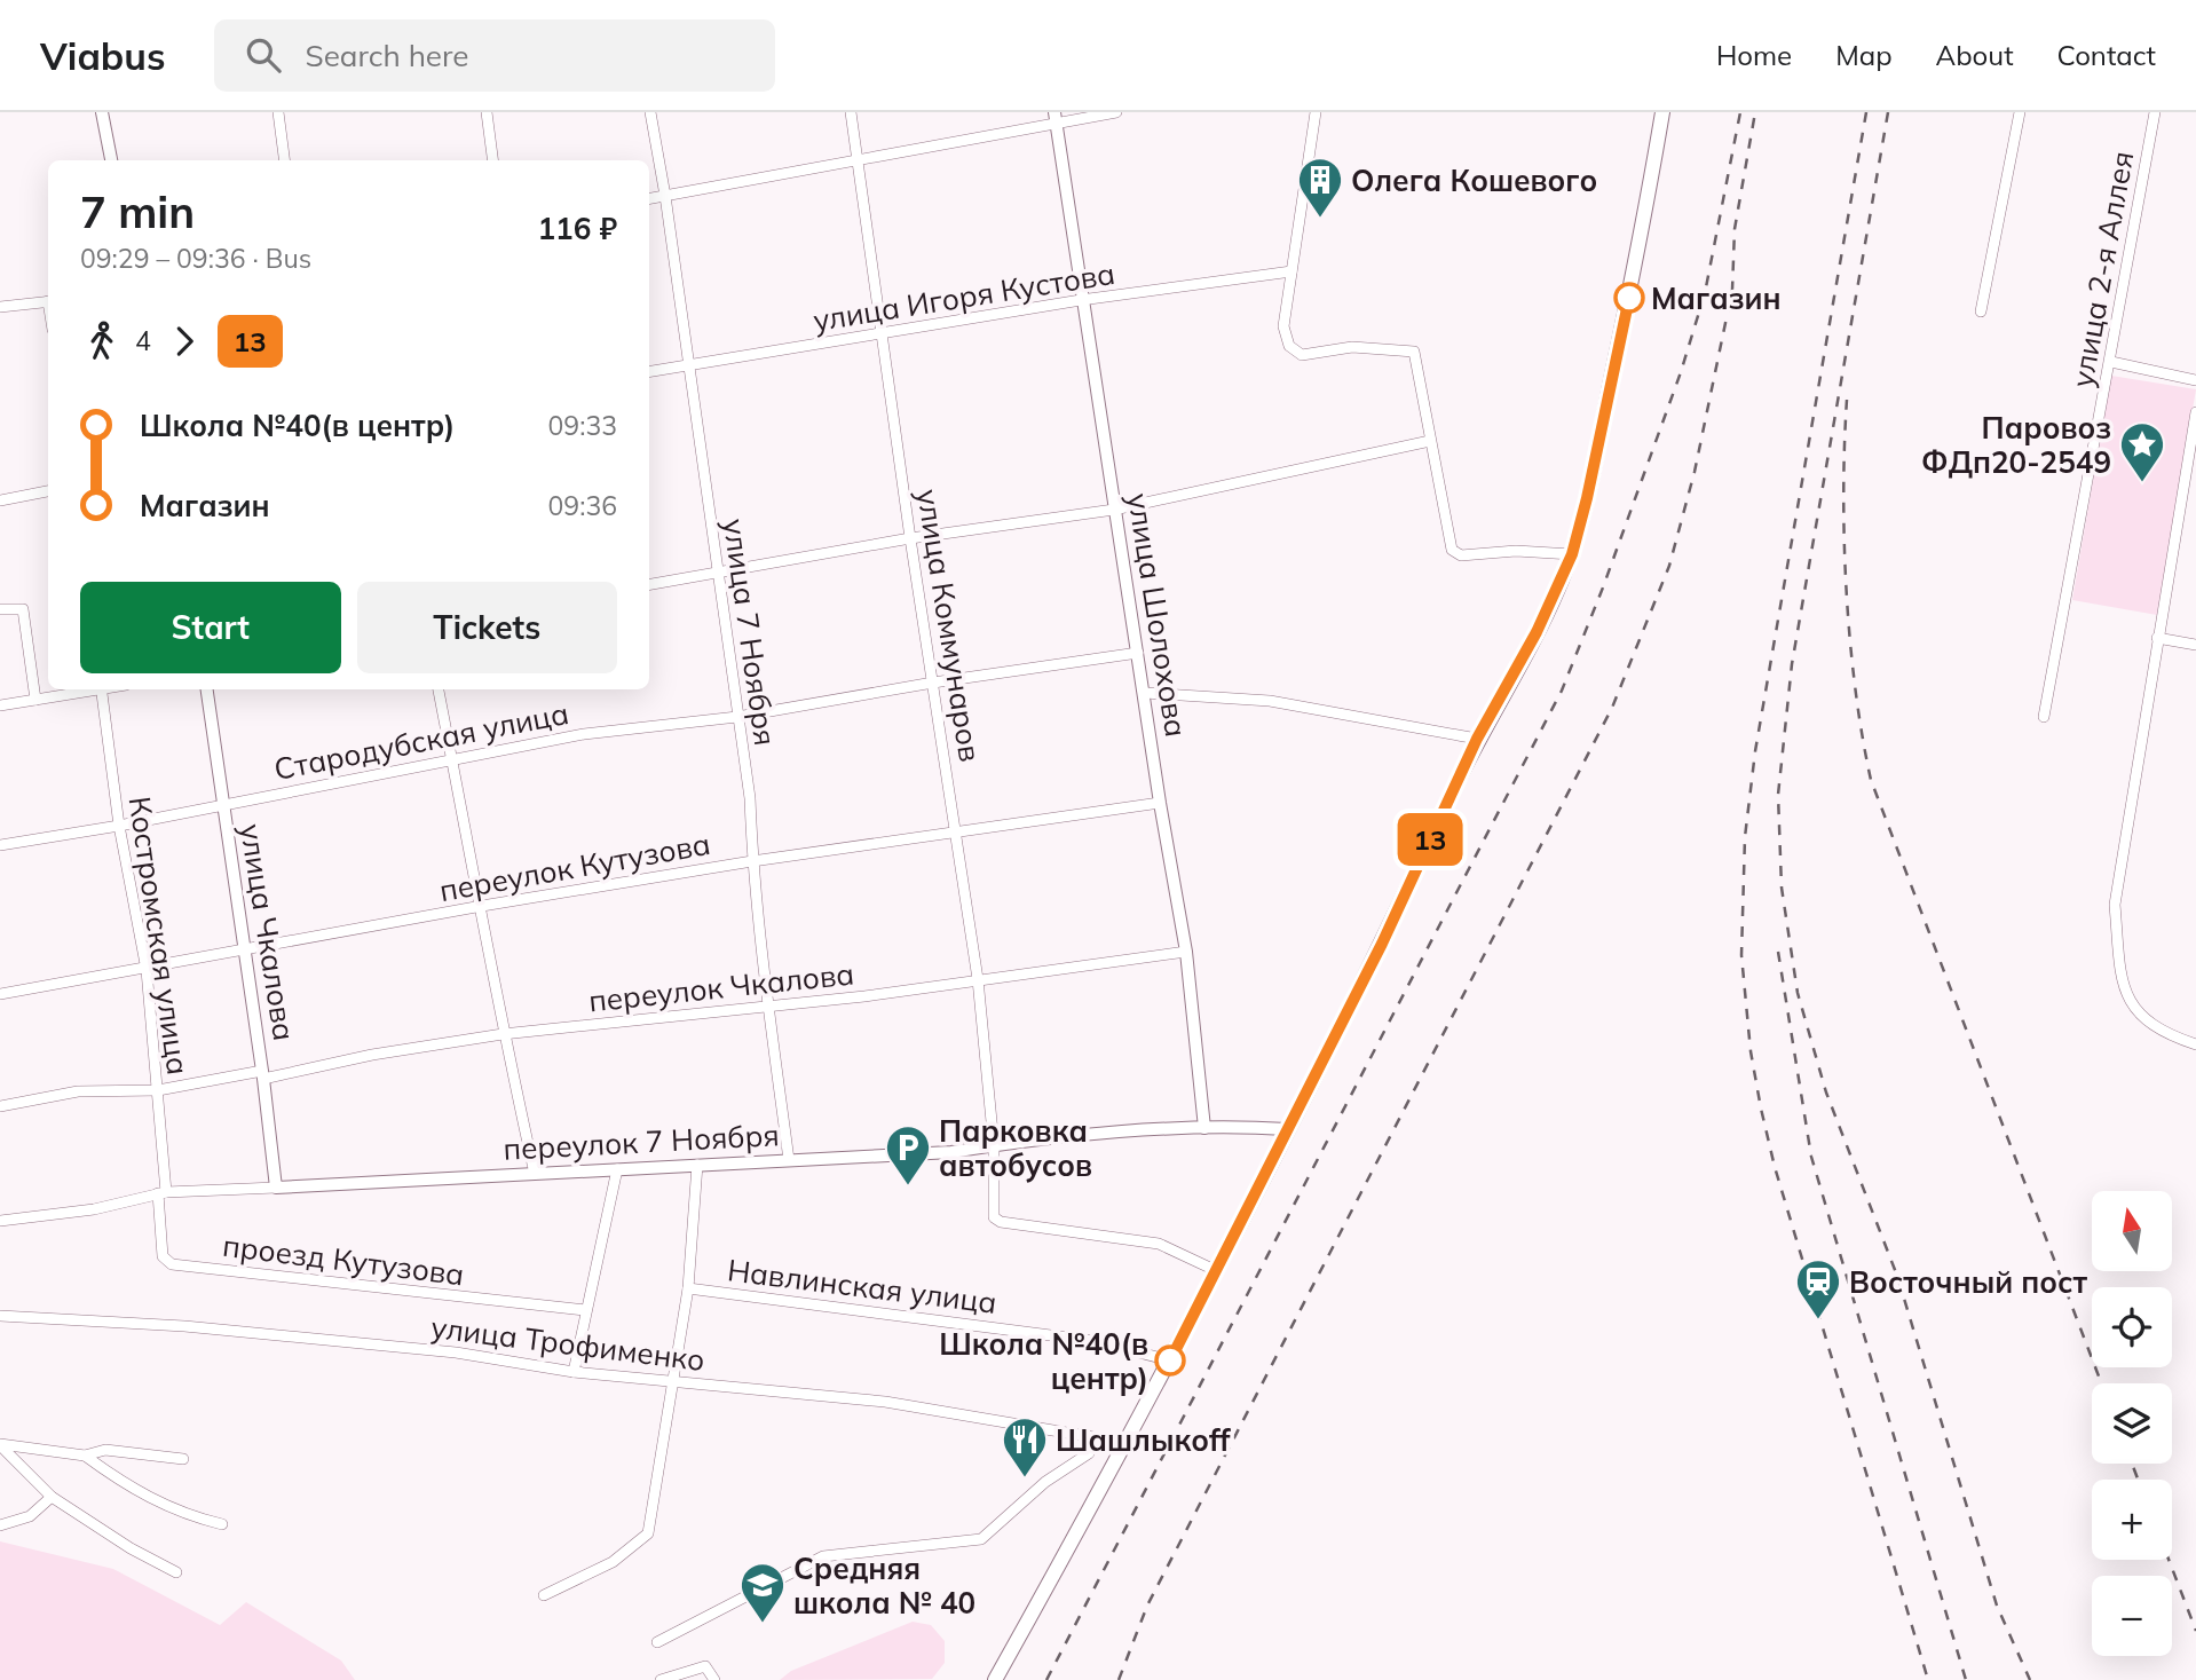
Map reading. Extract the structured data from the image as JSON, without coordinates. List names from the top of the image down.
{
  "streets": {
    "street": [
      "улица 2-я Аллея",
      "улица Игоря Кустова",
      "улица Шолохова",
      "улица Коммунаров",
      "улица 7 Ноября",
      "Стародубская улица",
      "переулок Кутузова",
      "улица Чкалова",
      "Костромская улица",
      "переулок Чкалова",
      "переулок 7 Ноября",
      "проезд Кутузова",
      "Навлинская улица",
      "улица Трофименко"
    ]
  },
  "crossings": [
    ["улица Игоря Кустова", "улица Шолохова"],
    ["улица Игоря Кустова", "улица Коммунаров"],
    ["улица Игоря Кустова", "улица 7 Ноября"],
    ["улица Шолохова", "Стародубская улица"],
    ["улица Шолохова", "переулок Кутузова"],
    ["улица Шолохова", "переулок Чкалова"],
    ["улица Шолохова", "переулок 7 Ноября"],
    ["улица Коммунаров", "Стародубская улица"],
    ["улица Коммунаров", "переулок Кутузова"],
    ["улица Коммунаров", "переулок Чкалова"],
    ["улица Коммунаров", "переулок 7 Ноября"],
    ["улица 7 Ноября", "Стародубская улица"],
    ["улица 7 Ноября", "переулок Кутузова"],
    ["улица 7 Ноября", "переулок Чкалова"],
    ["улица 7 Ноября", "переулок 7 Ноября"],
    ["Стародубская улица", "улица Чкалова"],
    ["Стародубская улица", "Костромская улица"],
    ["переулок Кутузова", "улица Чкалова"],
    ["переулок Кутузова", "Костромская улица"],
    ["улица Чкалова", "переулок Чкалова"],
    ["улица Чкалова", "переулок 7 Ноября"],
    ["Костромская улица", "переулок Чкалова"],
    ["Костромская улица", "переулок 7 Ноября"],
    ["Костромская улица", "проезд Кутузова"],
    ["переулок 7 Ноября", "проезд Кутузова"]
  ],
  "places": {
    "building": ["Олега Кошевого"],
    "other": ["Магазин", "Школа №40(в центр)"],
    "place": ["Паровоз ФДп20-2549"],
    "parking": ["Парковка автобусов"],
    "station": ["Восточный пост"],
    "restaurant": ["Шашлыкоff"],
    "school or university": ["Средняя школа № 40"]
  },
  "lines": ["bus line 13"],
  "north": "top",
  "page": {
    "header": "Viabus",
    "search": "Search here",
    "nav": [
      "Home",
      "Map",
      "About",
      "Contact"
    ],
    "on_map": "13",
    "heading": ["7 min", "09:29 – 09:36 · Bus", "116 ₽"],
    "legs": ["4", "13"],
    "list": [
      {
        "name": "Школа №40(в центр)",
        "value": "09:33"
      },
      {
        "name": "Магазин",
        "value": "09:36"
      }
    ],
    "buttons": ["Start", "Tickets"],
    "map_buttons": ["+", "−"]
  }
}
